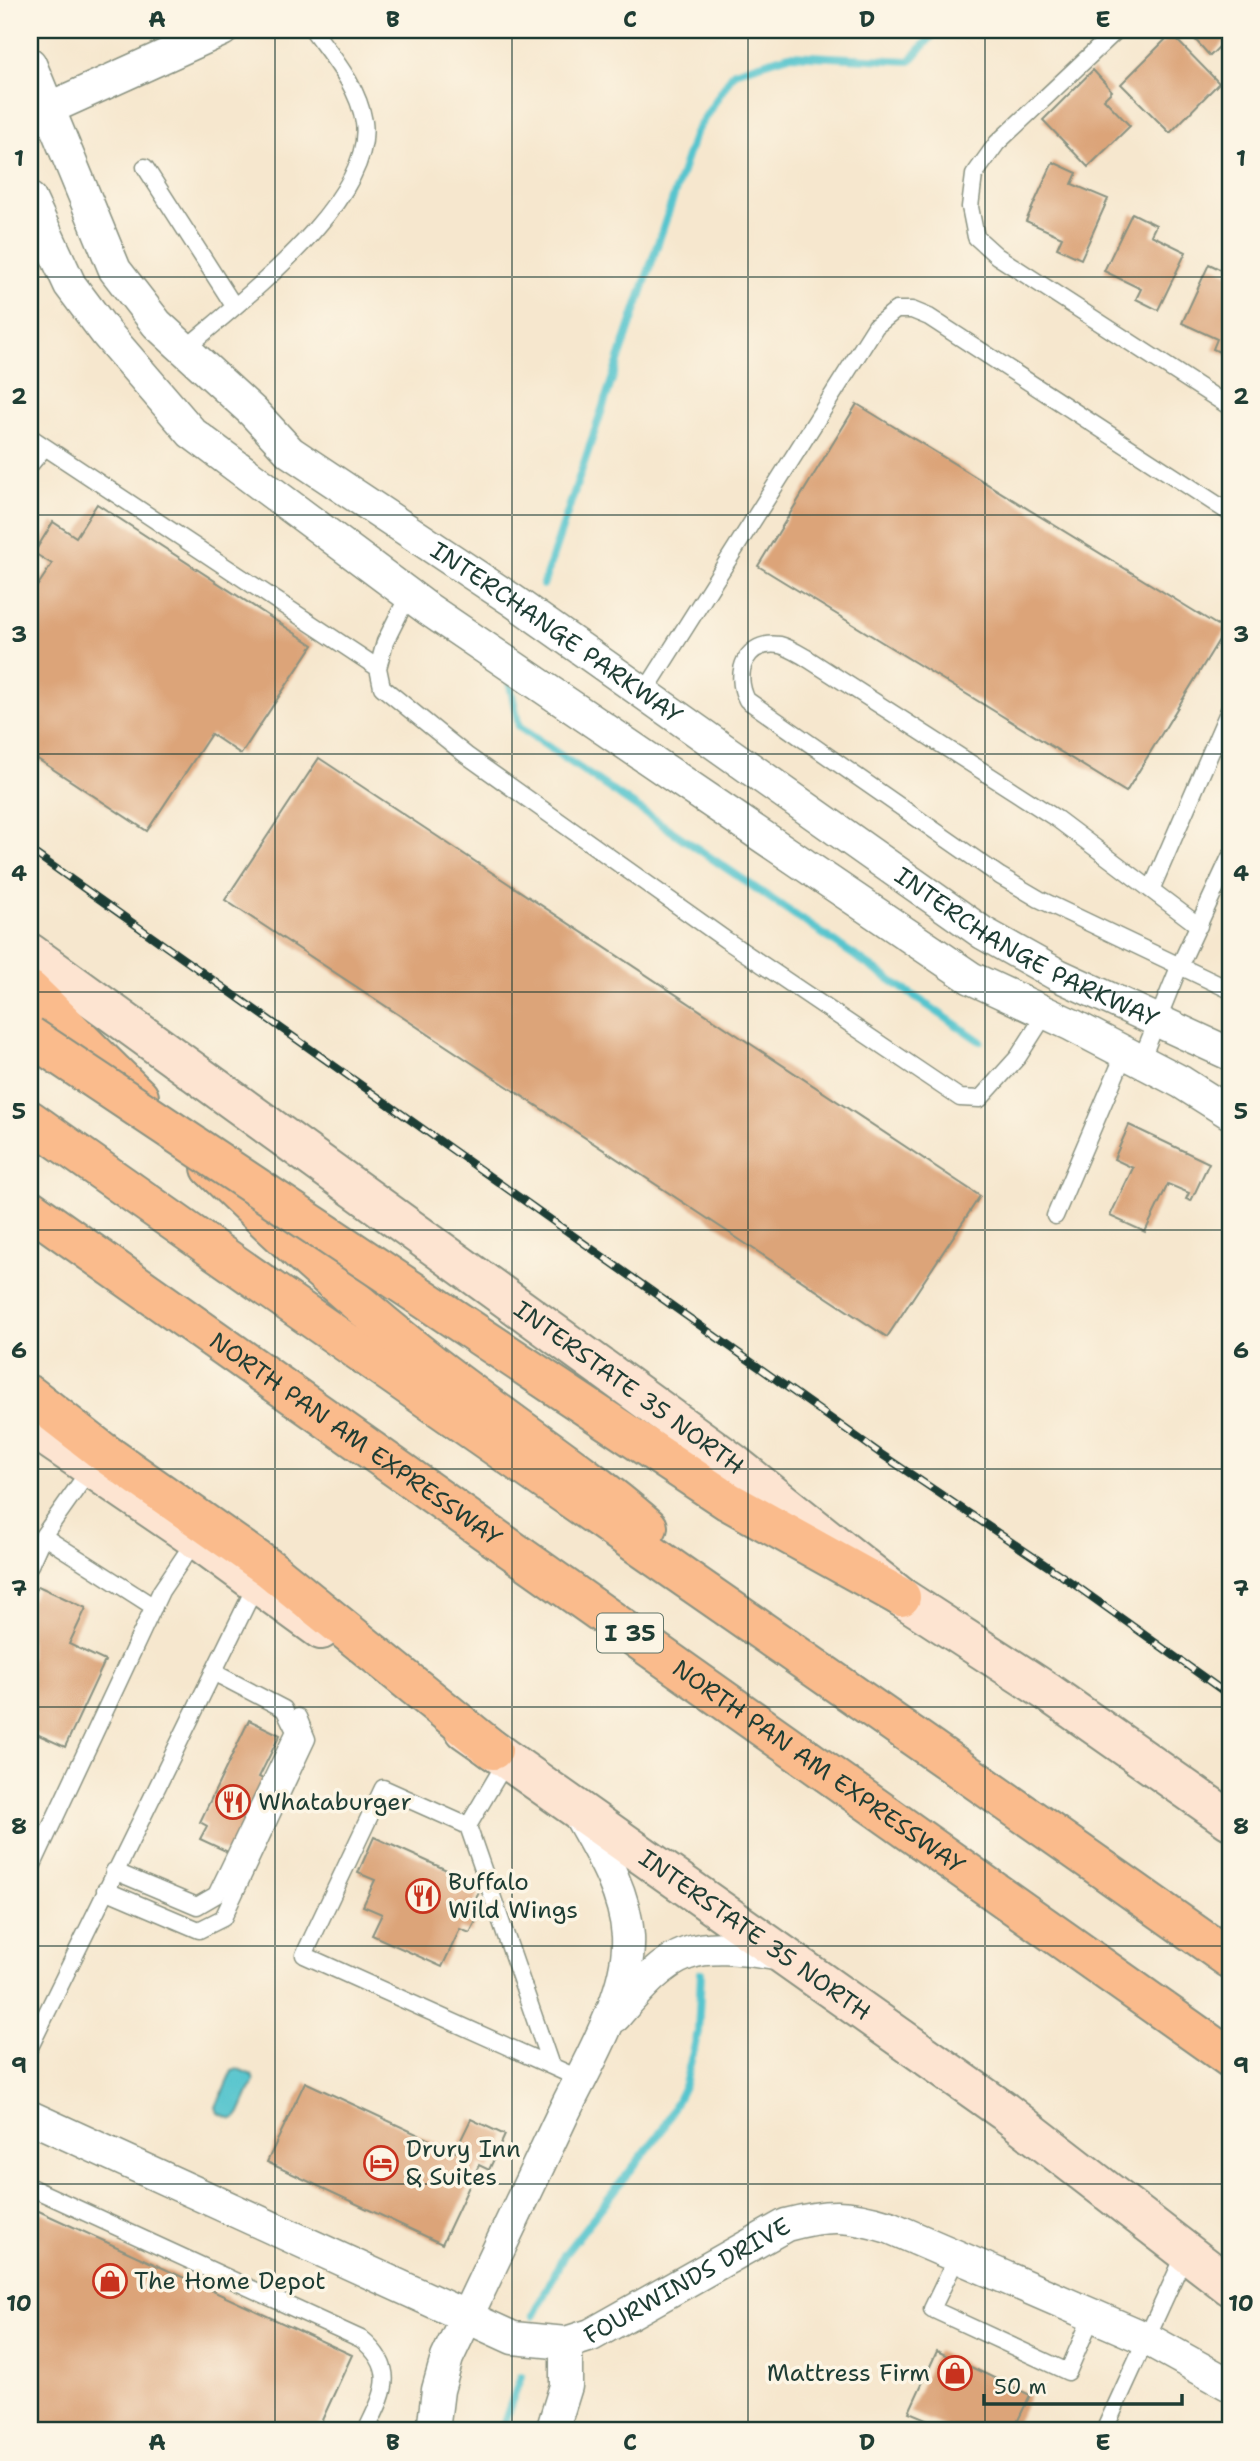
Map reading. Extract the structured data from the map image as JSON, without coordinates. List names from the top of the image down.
{
  "streets": {
    "highway": ["NORTH PAN AM EXPRESSWAY", "I 35"],
    "main road": ["INTERSTATE 35 NORTH"],
    "street": ["INTERCHANGE PARKWAY", "FOURWINDS DRIVE"]
  },
  "places": {
    "restaurant": ["Whataburger", "Buffalo Wild Wings"],
    "hotel": ["Drury Inn & Suites"],
    "shop": ["The Home Depot", "Mattress Firm"]
  },
  "scale_bar": "50 m",
  "grid": {
    "columns": [
      "A",
      "B",
      "C",
      "D",
      "E"
    ],
    "rows": [
      "1",
      "2",
      "3",
      "4",
      "5",
      "6",
      "7",
      "8",
      "9",
      "10"
    ]
  }
}
